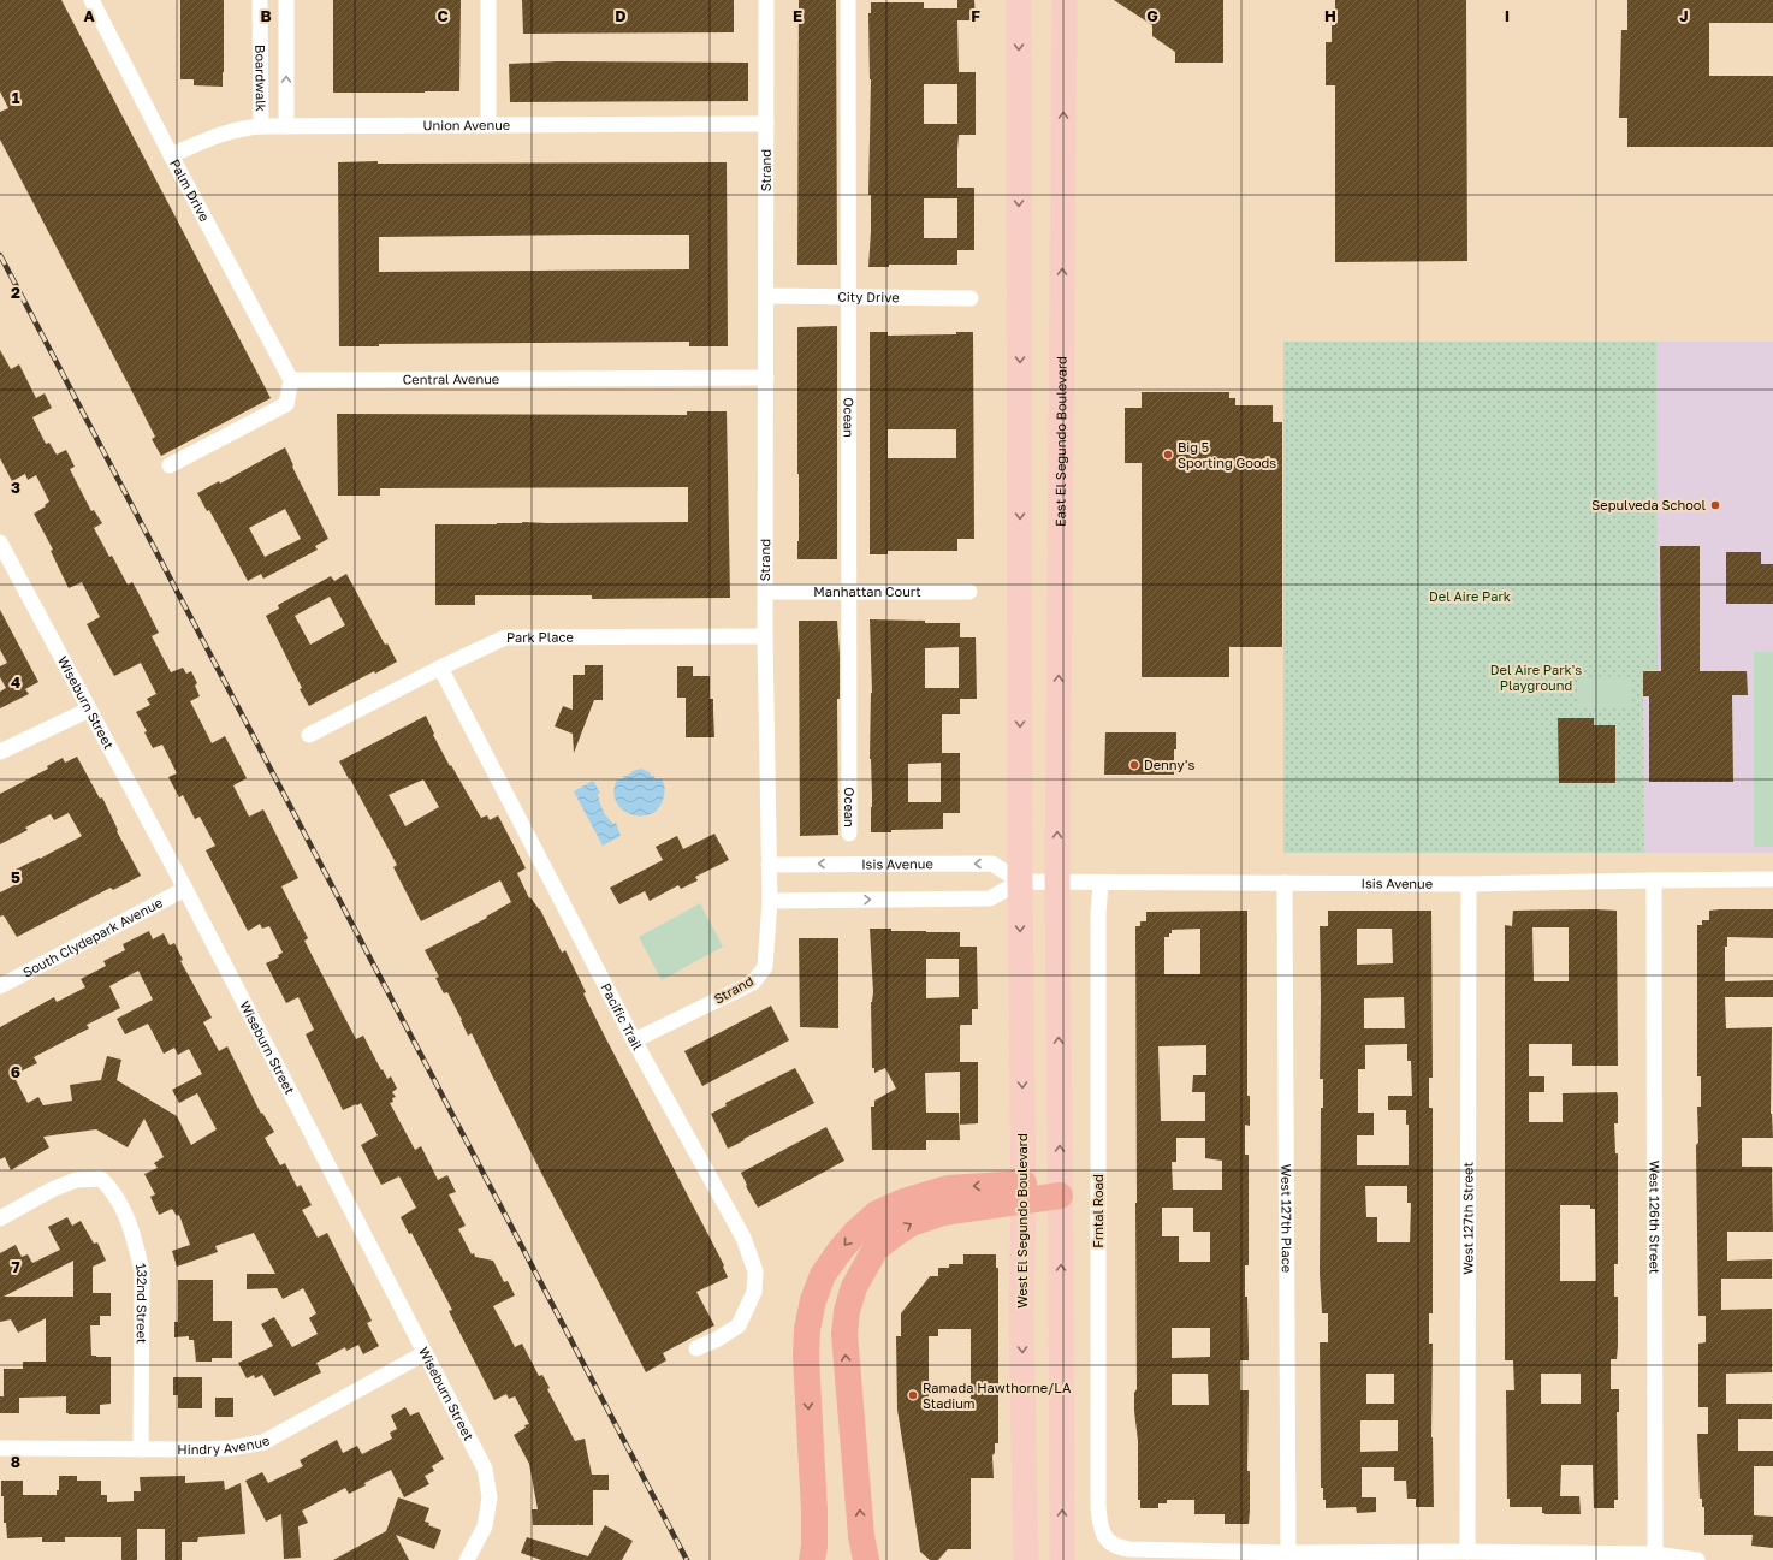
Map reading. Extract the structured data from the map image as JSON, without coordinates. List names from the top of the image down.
{
  "streets": {
    "main road": ["East El Segundo Boulevard", "West El Segundo Boulevard"],
    "street": [
      "Boardwalk",
      "Union Avenue",
      "Strand",
      "Palm Drive",
      "City Drive",
      "Central Avenue",
      "Ocean",
      "Manhattan Court",
      "Park Place",
      "Wiseburn Street",
      "Isis Avenue",
      "South Clydepark Avenue",
      "Pacific Trail",
      "Frntal Road",
      "West 126th Street",
      "West 127th Place",
      "West 127th Street",
      "132nd Street",
      "Hindry Avenue"
    ]
  },
  "crossings": [
    ["Boardwalk", "Union Avenue"],
    ["Union Avenue", "Strand"],
    ["Union Avenue", "Palm Drive"],
    ["Strand", "City Drive"],
    ["Strand", "Central Avenue"],
    ["Strand", "Manhattan Court"],
    ["Strand", "Park Place"],
    ["Strand", "Isis Avenue"],
    ["Strand", "Pacific Trail"],
    ["Palm Drive", "Central Avenue"],
    ["City Drive", "Ocean"],
    ["Ocean", "Manhattan Court"],
    ["East El Segundo Boulevard", "Isis Avenue"],
    ["Park Place", "Pacific Trail"],
    ["Wiseburn Street", "South Clydepark Avenue"],
    ["Wiseburn Street", "Hindry Avenue"],
    ["Isis Avenue", "Frntal Road"],
    ["Isis Avenue", "West 126th Street"],
    ["Isis Avenue", "West 127th Place"],
    ["Isis Avenue", "West 127th Street"],
    ["Isis Avenue", "West El Segundo Boulevard"],
    ["Frntal Road", "West 127th Place"],
    ["132nd Street", "Hindry Avenue"]
  ],
  "parks": ["Del Aire Park", "Del Aire Park's Playground"],
  "places": [
    "Big 5 Sporting Goods",
    "Sepulveda School",
    "Denny's",
    "Ramada Hawthorne/LA Stadium"
  ],
  "grid": {
    "columns": [
      "A",
      "B",
      "C",
      "D",
      "E",
      "F",
      "G",
      "H",
      "I",
      "J"
    ],
    "rows": [
      "1",
      "2",
      "3",
      "4",
      "5",
      "6",
      "7",
      "8"
    ]
  }
}
